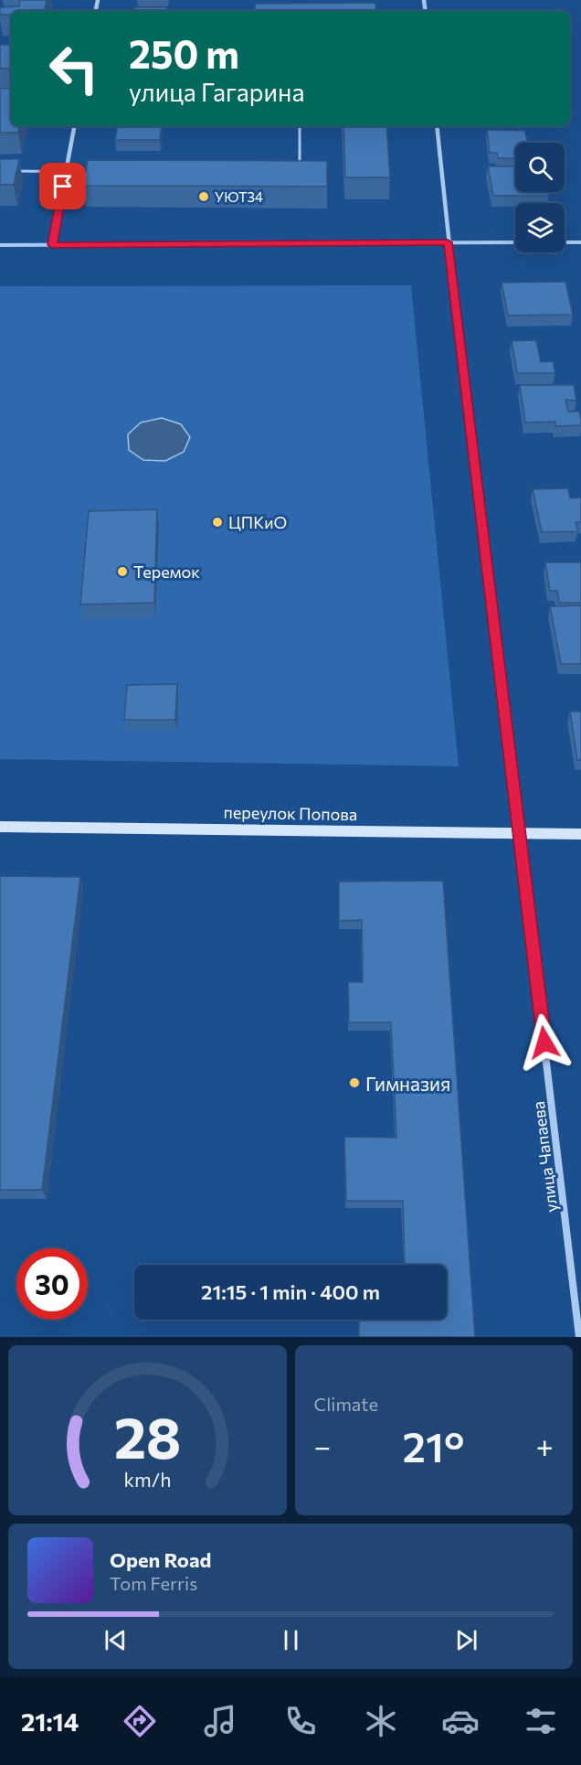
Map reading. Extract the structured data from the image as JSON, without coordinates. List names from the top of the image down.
{
  "streets": {
    "main road": ["переулок Попова"],
    "street": ["улица Чапаева"]
  },
  "crossings": [
    ["переулок Попова", "улица Чапаева"]
  ],
  "places": [
    "УЮТ34",
    "ЦПКиО",
    "Теремок",
    "Гимназия"
  ],
  "page": {
    "turn": ["250 m", "улица Гагарина"],
    "limit": "30",
    "trip": "21:15 · 1 min · 400 m",
    "tile": "Climate",
    "heat": ["−", "21°", "+"],
    "song": ["Open Road", "Tom Ferris"],
    "tabs": "21:14",
    "gauge": ["28", "km/h"]
  }
}
